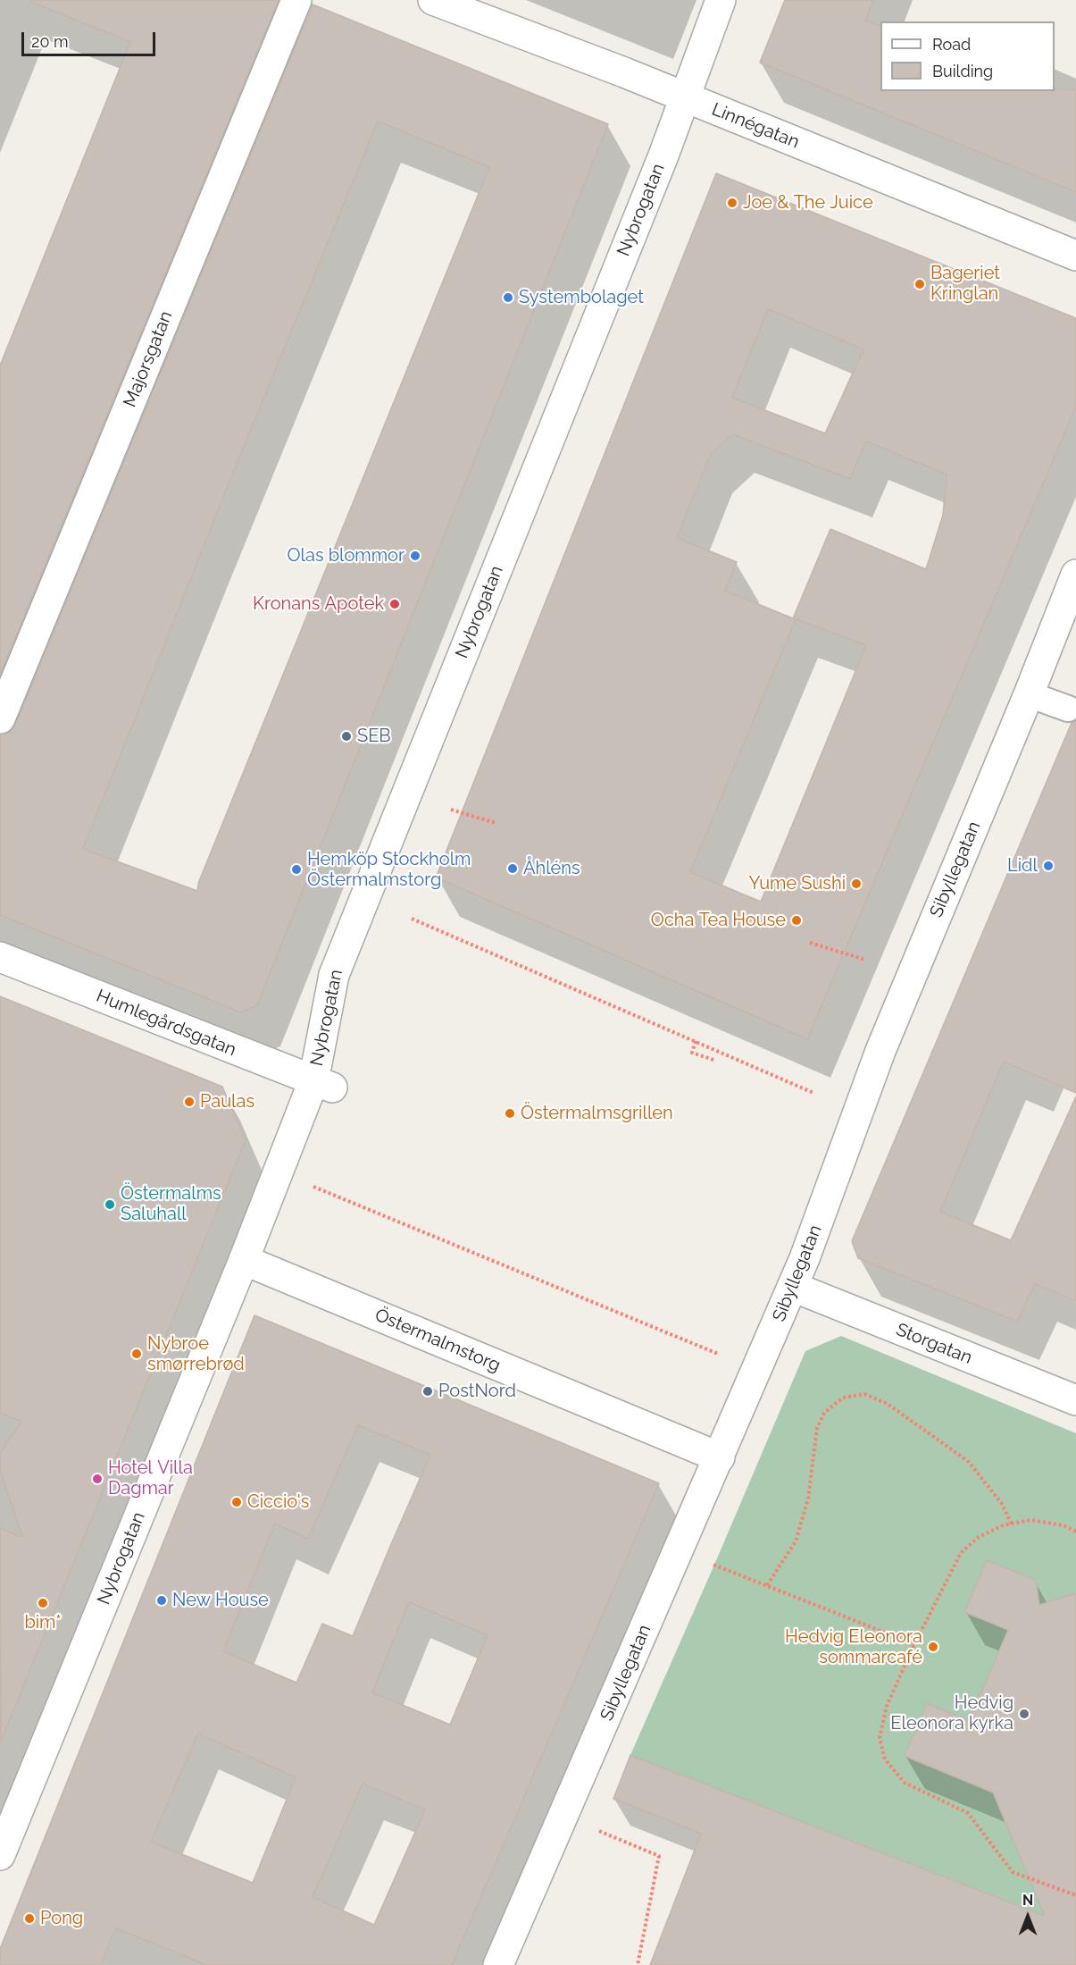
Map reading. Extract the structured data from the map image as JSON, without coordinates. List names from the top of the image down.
{
  "streets": {
    "street": [
      "Linnégatan",
      "Nybrogatan",
      "Majorsgatan",
      "Sibyllegatan",
      "Humlegårdsgatan",
      "Östermalmstorg",
      "Storgatan"
    ]
  },
  "crossings": [
    ["Linnégatan", "Nybrogatan"],
    ["Nybrogatan", "Humlegårdsgatan"],
    ["Nybrogatan", "Östermalmstorg"],
    ["Sibyllegatan", "Östermalmstorg"],
    ["Sibyllegatan", "Storgatan"]
  ],
  "places": [
    "Joe & The Juice",
    "Bageriet Kringlan",
    "Systembolaget",
    "Olas blommor",
    "Kronans Apotek",
    "SEB",
    "Lidl",
    "Åhléns",
    "Hemköp Stockholm Östermalmstorg",
    "Yume Sushi",
    "Ocha Tea House",
    "Paulas",
    "Östermalmsgrillen",
    "Östermalms Saluhall",
    "Nybroe smørrebrød",
    "PostNord",
    "Hotel Villa Dagmar",
    "Ciccio's",
    "New House",
    "bim*",
    "Hedvig Eleonora sommarcafé",
    "Hedvig Eleonora kyrka",
    "Pong"
  ],
  "legend": ["Road", "Building"],
  "scale_bar": "20 m",
  "north": "top"
}
